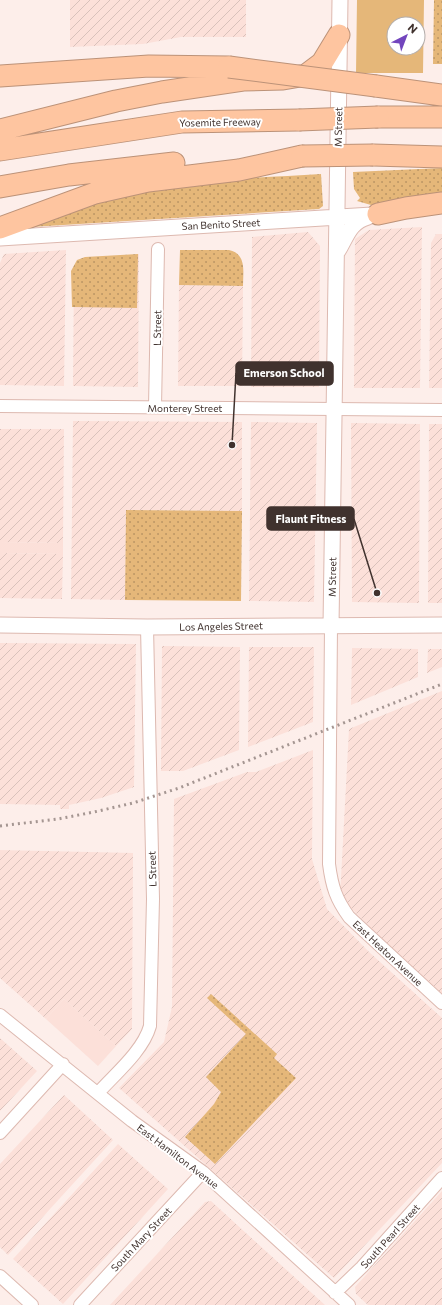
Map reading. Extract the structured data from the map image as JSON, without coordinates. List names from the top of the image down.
{
  "streets": {
    "highway": ["Yosemite Freeway"],
    "street": [
      "M Street",
      "San Benito Street",
      "L Street",
      "Monterey Street",
      "Los Angeles Street",
      "East Heaton Avenue",
      "East Hamilton Avenue",
      "South Pearl Street",
      "South Mary Street"
    ]
  },
  "crossings": [
    ["M Street", "San Benito Street"],
    ["M Street", "Monterey Street"],
    ["M Street", "Los Angeles Street"],
    ["M Street", "East Heaton Avenue"],
    ["L Street", "Monterey Street"],
    ["L Street", "Los Angeles Street"],
    ["L Street", "East Hamilton Avenue"],
    ["East Hamilton Avenue", "South Pearl Street"],
    ["East Hamilton Avenue", "South Mary Street"]
  ],
  "places": ["Emerson School", "Flaunt Fitness"],
  "north": "top right"
}
